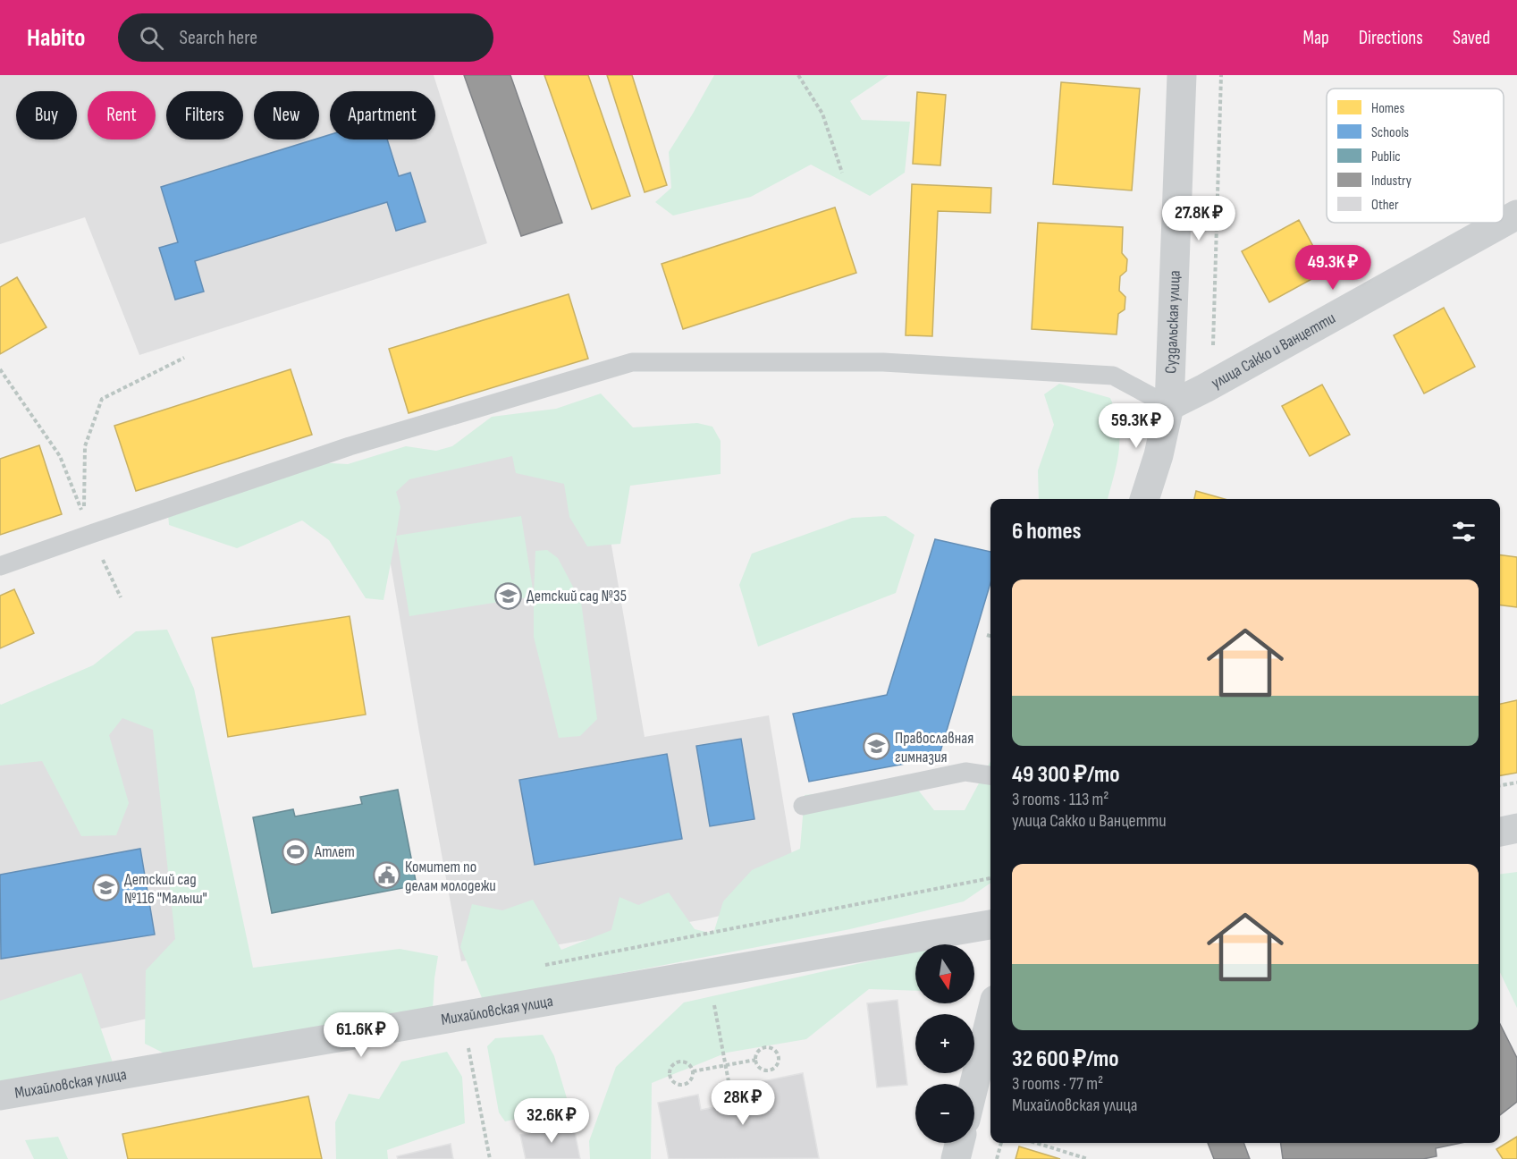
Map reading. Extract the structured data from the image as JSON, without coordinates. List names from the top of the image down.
{
  "streets": {
    "street": ["Суздальская улица", "улица Сакко и Ванцетти", "Михайловская улица"]
  },
  "crossings": [
    ["Суздальская улица", "улица Сакко и Ванцетти"]
  ],
  "places": {
    "school or university": ["Детский сад №35", "Православная гимназия", "Детский сад №116 \"Малыш\""],
    "sports": ["Атлет"],
    "public building": ["Комитет по делам молодежи"]
  },
  "legend": [
    "Homes",
    "Schools",
    "Public",
    "Industry",
    "Other"
  ],
  "north": "bottom",
  "page": {
    "header": "Habito",
    "search": "Search here",
    "nav": ["Map", "Directions", "Saved"],
    "chip": [
      "Buy",
      "Rent",
      "Filters",
      "New",
      "Apartment"
    ],
    "price": [
      "27.8K ₽",
      "49.3K ₽",
      "59.3K ₽",
      "61.6K ₽",
      "28K ₽",
      "32.6K ₽"
    ],
    "heading": "6 homes",
    "list": [
      {
        "name": "49 300 ₽/mo",
        "note": "3 rooms · 113 m² · улица Сакко и Ванцетти"
      },
      {
        "name": "32 600 ₽/mo",
        "note": "3 rooms · 77 m² · Михайловская улица"
      }
    ],
    "map_buttons": ["+", "−"]
  }
}
